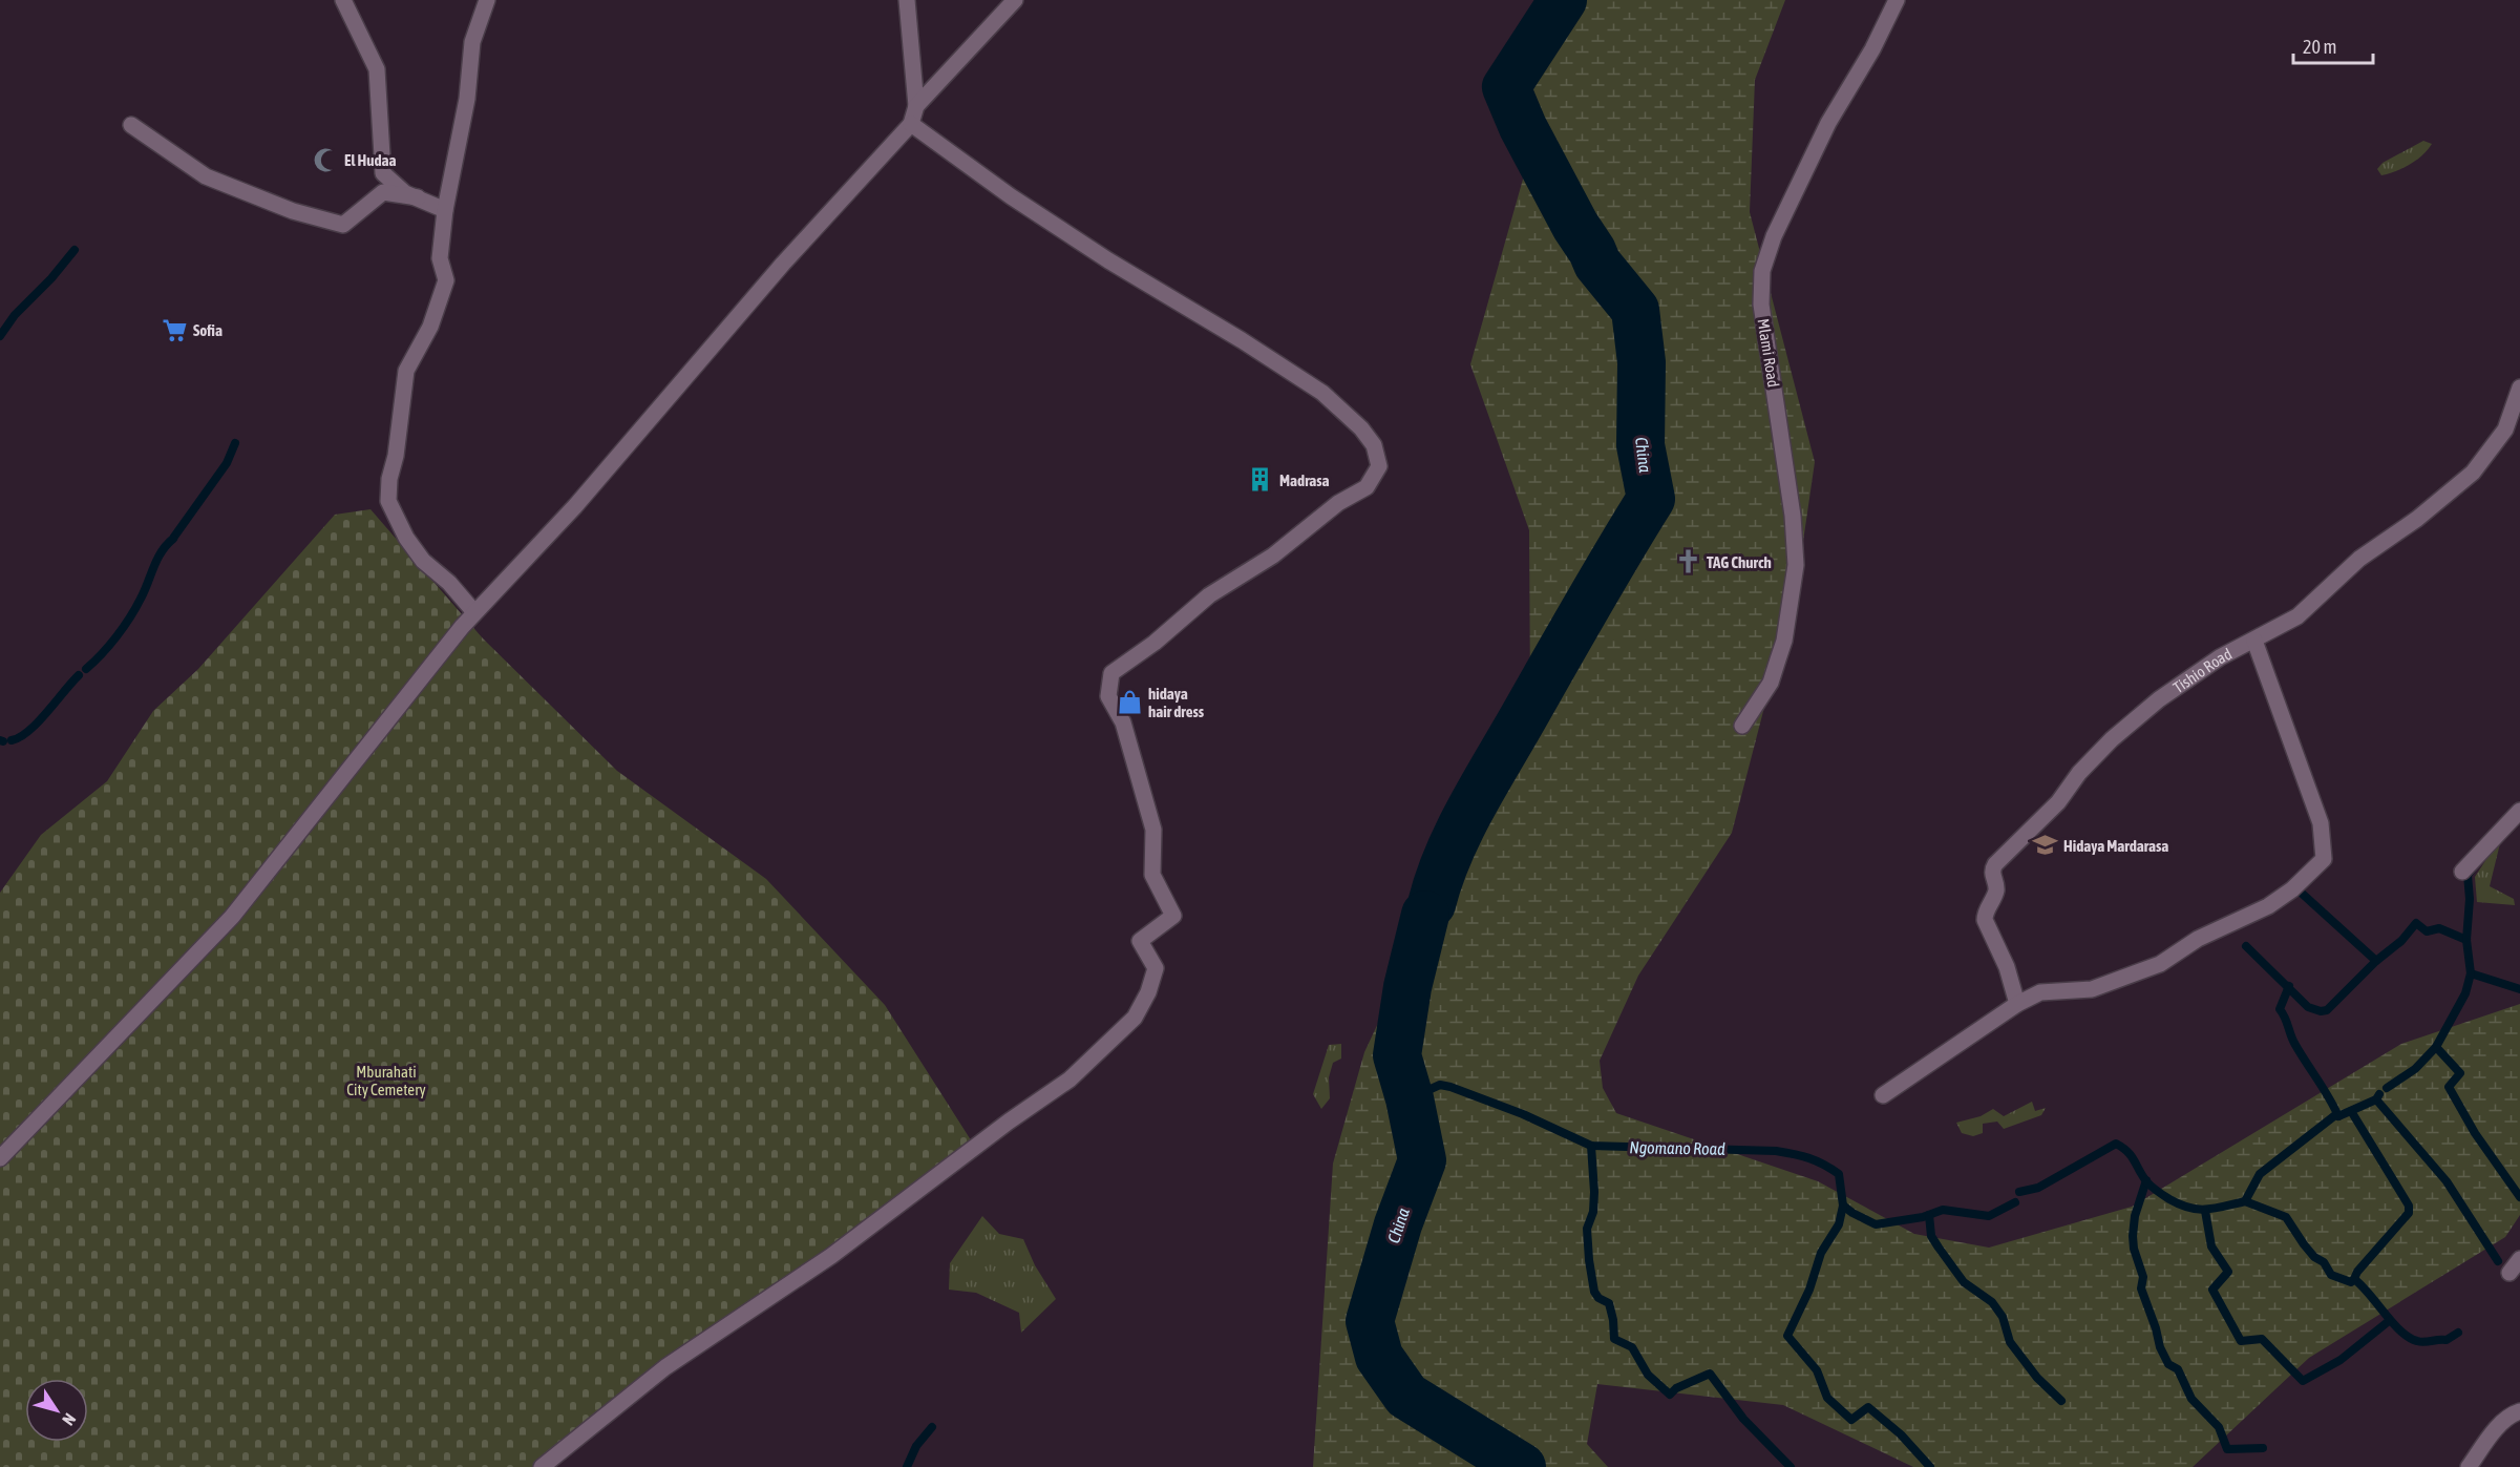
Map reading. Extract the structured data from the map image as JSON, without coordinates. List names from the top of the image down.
{
  "streets": {
    "street": ["Mlami Road", "Tishio Road"]
  },
  "water": ["China", "Ngomano Road"],
  "parks": ["Mburahati City Cemetery"],
  "places": {
    "mosque": ["El Hudaa"],
    "supermarket": ["Sofia"],
    "building": ["Madrasa"],
    "church": ["TAG Church"],
    "shop": ["hidaya hair dress"],
    "school or university": ["Hidaya Mardarasa"]
  },
  "scale_bar": "20 m",
  "north": "bottom right"
}
